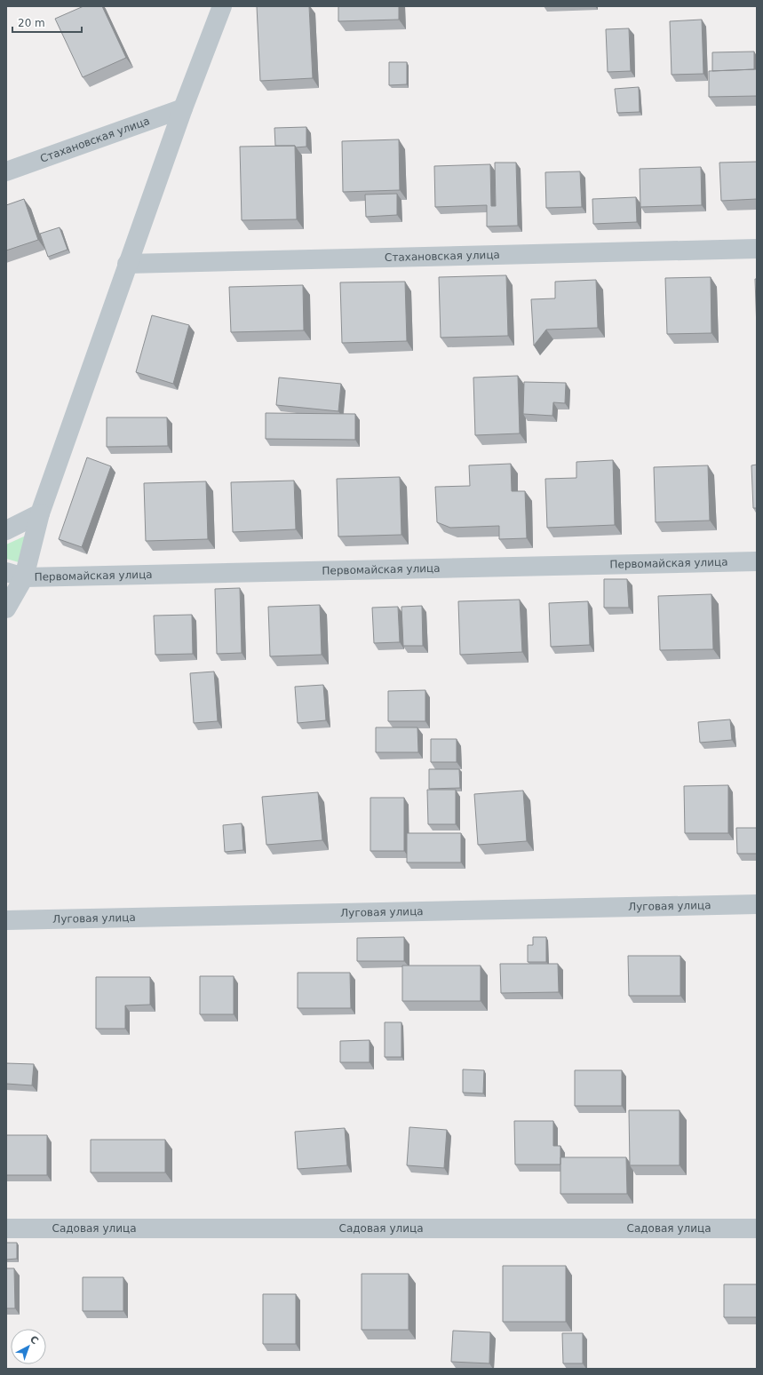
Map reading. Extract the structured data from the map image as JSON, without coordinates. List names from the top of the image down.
{
  "streets": {
    "street": [
      "Стахановская улица",
      "Первомайская улица",
      "Луговая улица",
      "Садовая улица"
    ]
  },
  "scale_bar": "20 m",
  "north": "top right"
}
